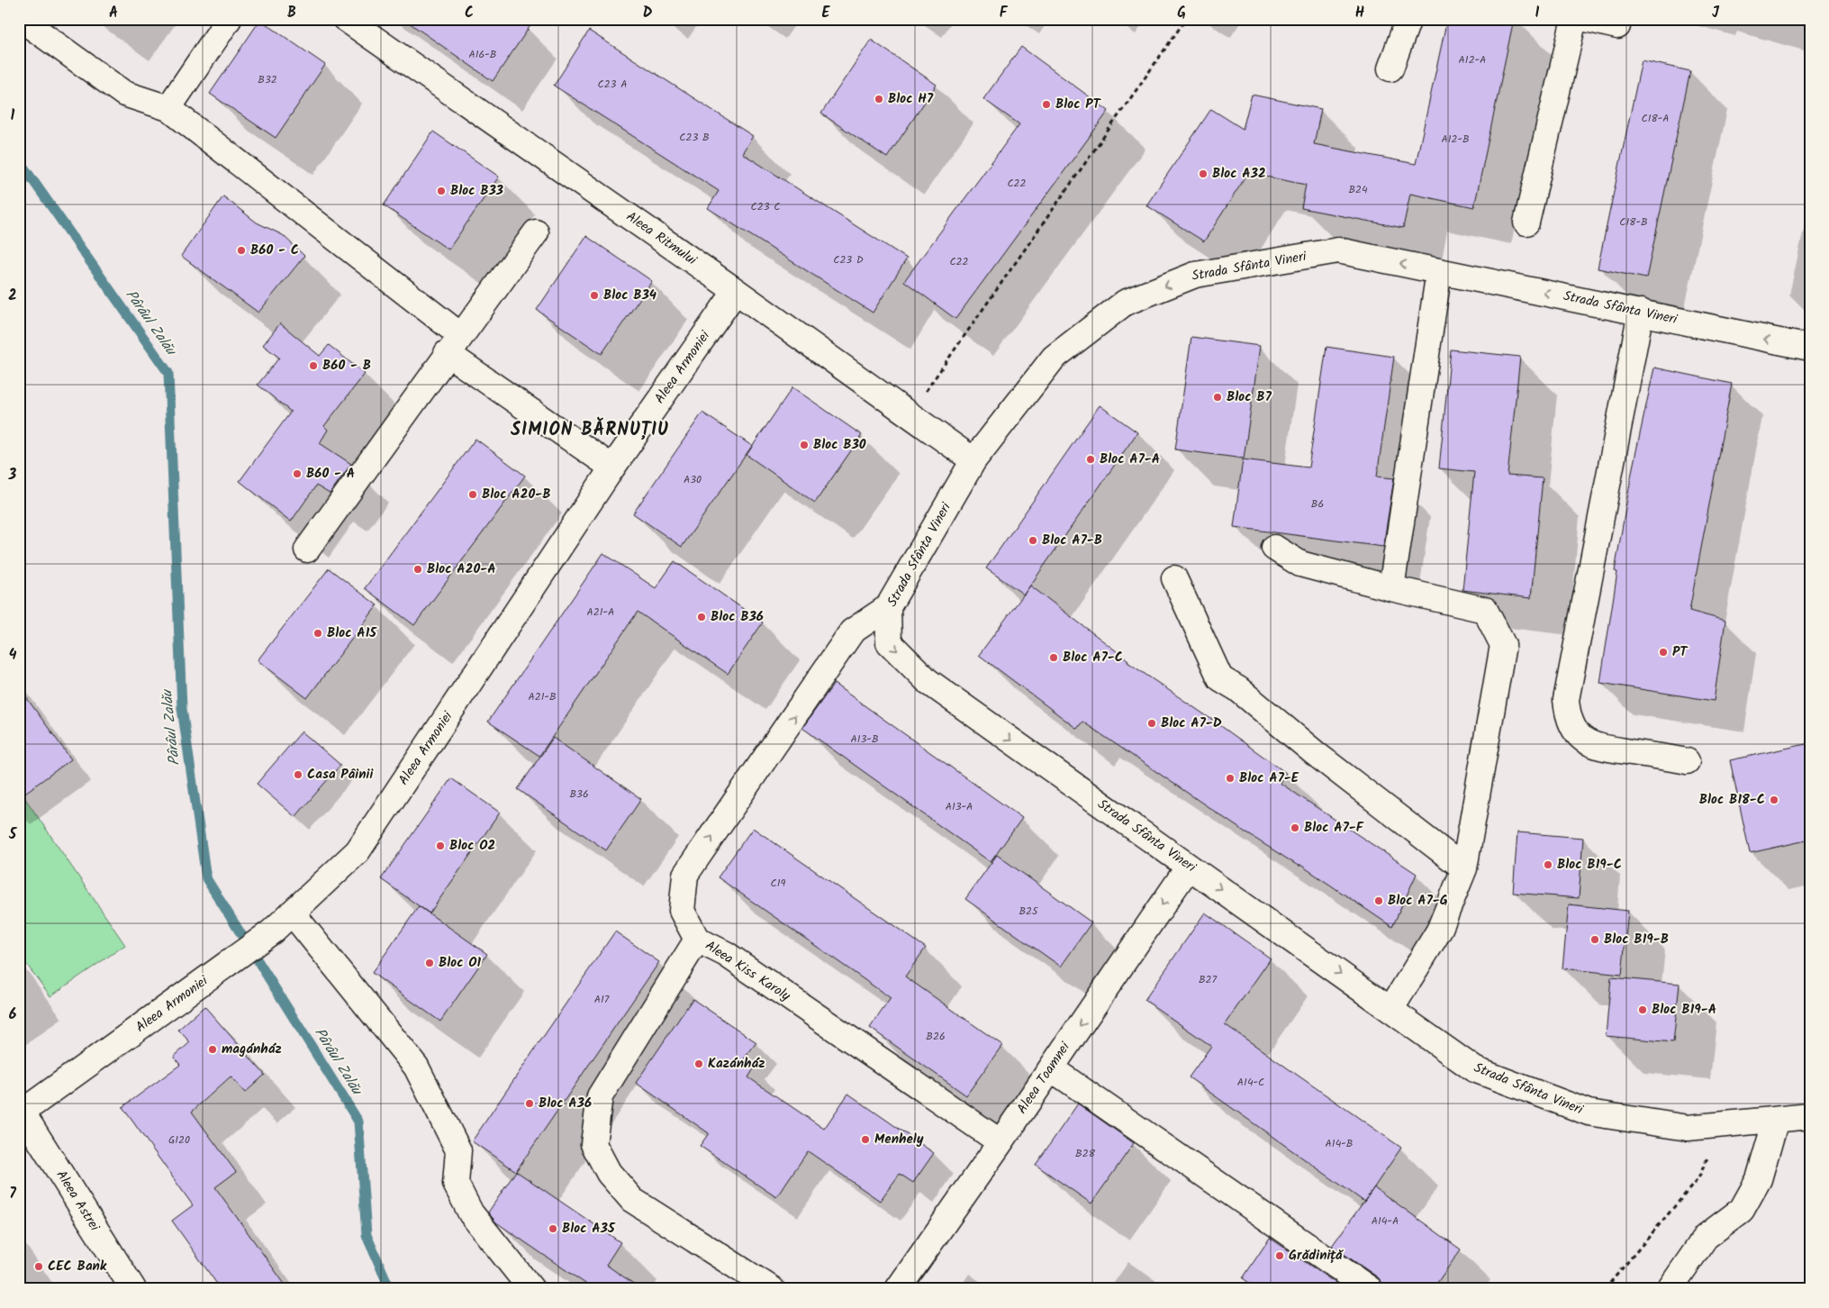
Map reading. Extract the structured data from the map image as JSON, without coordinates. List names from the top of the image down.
{
  "streets": {
    "street": [
      "Aleea Ritmului",
      "Strada Sfânta Vineri",
      "Aleea Armoniei",
      "Aleea Kiss Karoly",
      "Aleea Toamnei",
      "Aleea Astrei"
    ]
  },
  "crossings": [
    ["Aleea Ritmului", "Strada Sfânta Vineri"],
    ["Aleea Ritmului", "Aleea Armoniei"],
    ["Strada Sfânta Vineri", "Aleea Kiss Karoly"],
    ["Strada Sfânta Vineri", "Aleea Toamnei"],
    ["Aleea Armoniei", "Aleea Astrei"],
    ["Aleea Kiss Karoly", "Aleea Toamnei"]
  ],
  "one_way": ["Aleea Kiss Karoly", "Aleea Toamnei"],
  "districts": ["SIMION BĂRNUȚIU"],
  "water": ["Pârâul Zalău"],
  "places": [
    "Bloc H7",
    "Bloc PT",
    "Bloc A32",
    "Bloc B33",
    "B60 - C",
    "Bloc B34",
    "B60 - B",
    "Bloc B7",
    "Bloc B30",
    "Bloc A7-A",
    "B60 - A",
    "Bloc A20-B",
    "Bloc A7-B",
    "Bloc A20-A",
    "Bloc B36",
    "Bloc A15",
    "PT",
    "Bloc A7-C",
    "Bloc A7-D",
    "Casa Pâinii",
    "Bloc A7-E",
    "Bloc B18-C",
    "Bloc A7-F",
    "Bloc O2",
    "Bloc B19-C",
    "Bloc A7-G",
    "Bloc B19-B",
    "Bloc O1",
    "Bloc B19-A",
    "magánház",
    "Kazánház",
    "Bloc A36",
    "Menhely",
    "Bloc A35",
    "Grădiniță",
    "CEC Bank"
  ],
  "house_numbers": [
    "A16-B",
    "A12-A",
    "B32",
    "C23 A",
    "C18-A",
    "C23 B",
    "A12-B",
    "C22",
    "B24",
    "C23 C",
    "C18-B",
    "C23 D",
    "C22",
    "A30",
    "B6",
    "A21-A",
    "A21-B",
    "A13-B",
    "B36",
    "A13-A",
    "C19",
    "B25",
    "B27",
    "A17",
    "B26",
    "A14-C",
    "G120",
    "A14-B",
    "B28",
    "A14-A"
  ],
  "grid": {
    "columns": [
      "A",
      "B",
      "C",
      "D",
      "E",
      "F",
      "G",
      "H",
      "I",
      "J"
    ],
    "rows": [
      "1",
      "2",
      "3",
      "4",
      "5",
      "6",
      "7"
    ]
  }
}
